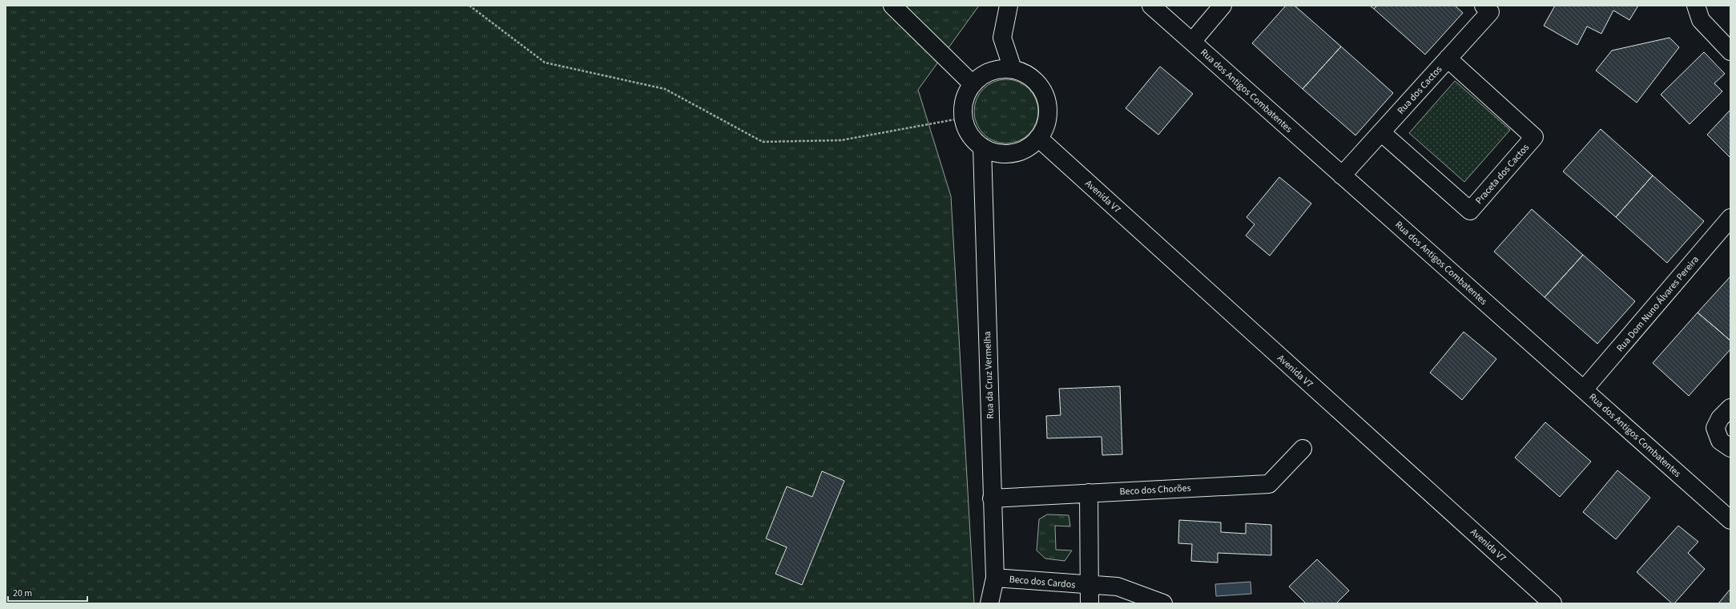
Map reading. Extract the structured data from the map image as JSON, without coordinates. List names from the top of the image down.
{
  "streets": {
    "street": [
      "Rua dos Cactos",
      "Rua dos Antigos Combatentes",
      "Praceta dos Cactos",
      "Avenida V7",
      "Rua Dom Nuno Álvares Pereira",
      "Rua da Cruz Vermelha",
      "Beco dos Chorões",
      "Beco dos Cardos"
    ]
  },
  "crossings": [
    ["Rua dos Cactos", "Rua dos Antigos Combatentes"],
    ["Rua dos Cactos", "Praceta dos Cactos"],
    ["Rua dos Antigos Combatentes", "Rua Dom Nuno Álvares Pereira"],
    ["Avenida V7", "Rua da Cruz Vermelha"],
    ["Rua da Cruz Vermelha", "Beco dos Chorões"],
    ["Rua da Cruz Vermelha", "Beco dos Cardos"],
    ["Beco dos Chorões", "Beco dos Cardos"]
  ],
  "scale_bar": "20 m"
}
